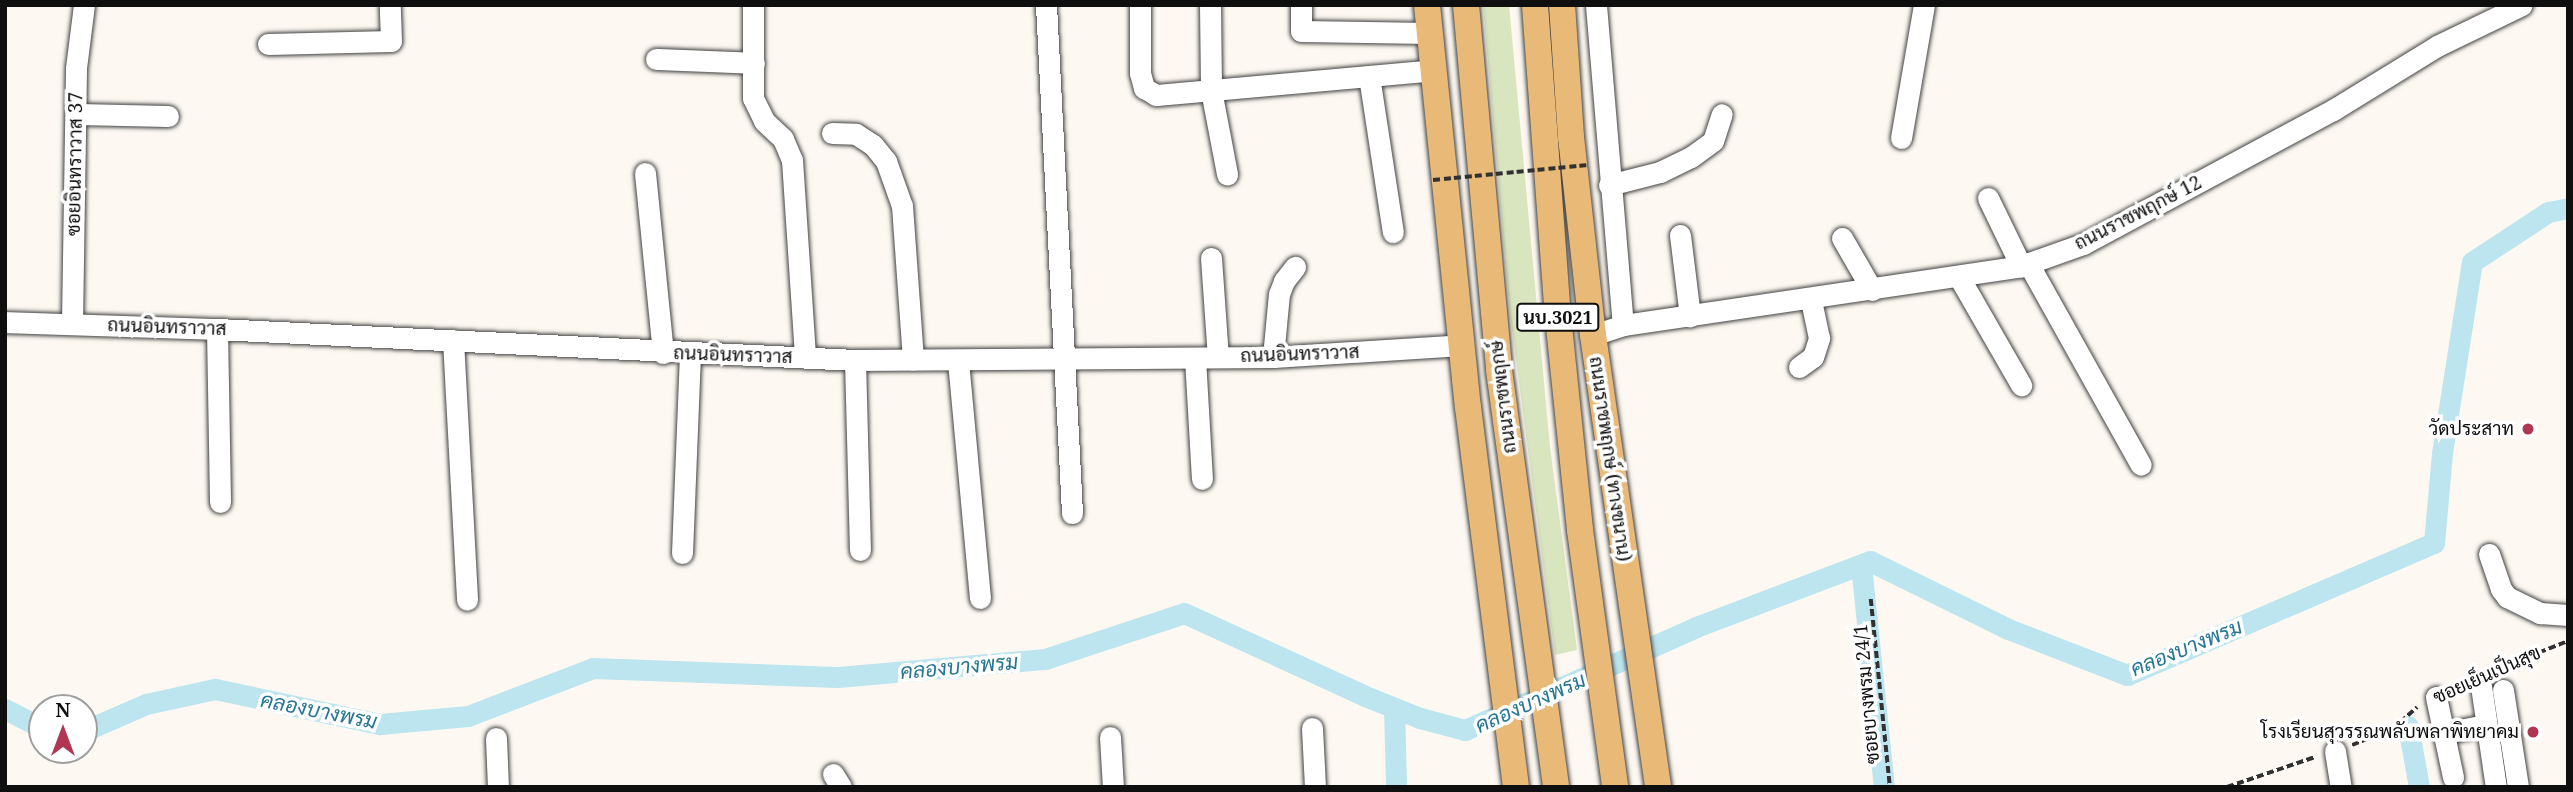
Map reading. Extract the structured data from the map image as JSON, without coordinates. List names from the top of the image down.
{
  "streets": {
    "main road": ["นบ.3021", "ถนนราชพฤกษ์", "ถนนราชพฤกษ์ (ทางขนาน)"],
    "street": ["ซอยอินทราวาส 37", "ถนนราชพฤกษ์ 12", "ถนนอินทราวาส"],
    "path": ["ซอยเย็นเป็นสุข", "ซอยบางพรม 24/1"]
  },
  "crossings": [
    ["ซอยอินทราวาส 37", "ถนนอินทราวาส"],
    ["ถนนราชพฤกษ์ 12", "ถนนราชพฤกษ์ (ทางขนาน)"]
  ],
  "water": ["คลองบางพรม"],
  "places": ["วัดประสาท", "โรงเรียนสุวรรณพลับพลาพิทยาคม"],
  "north": "top"
}
